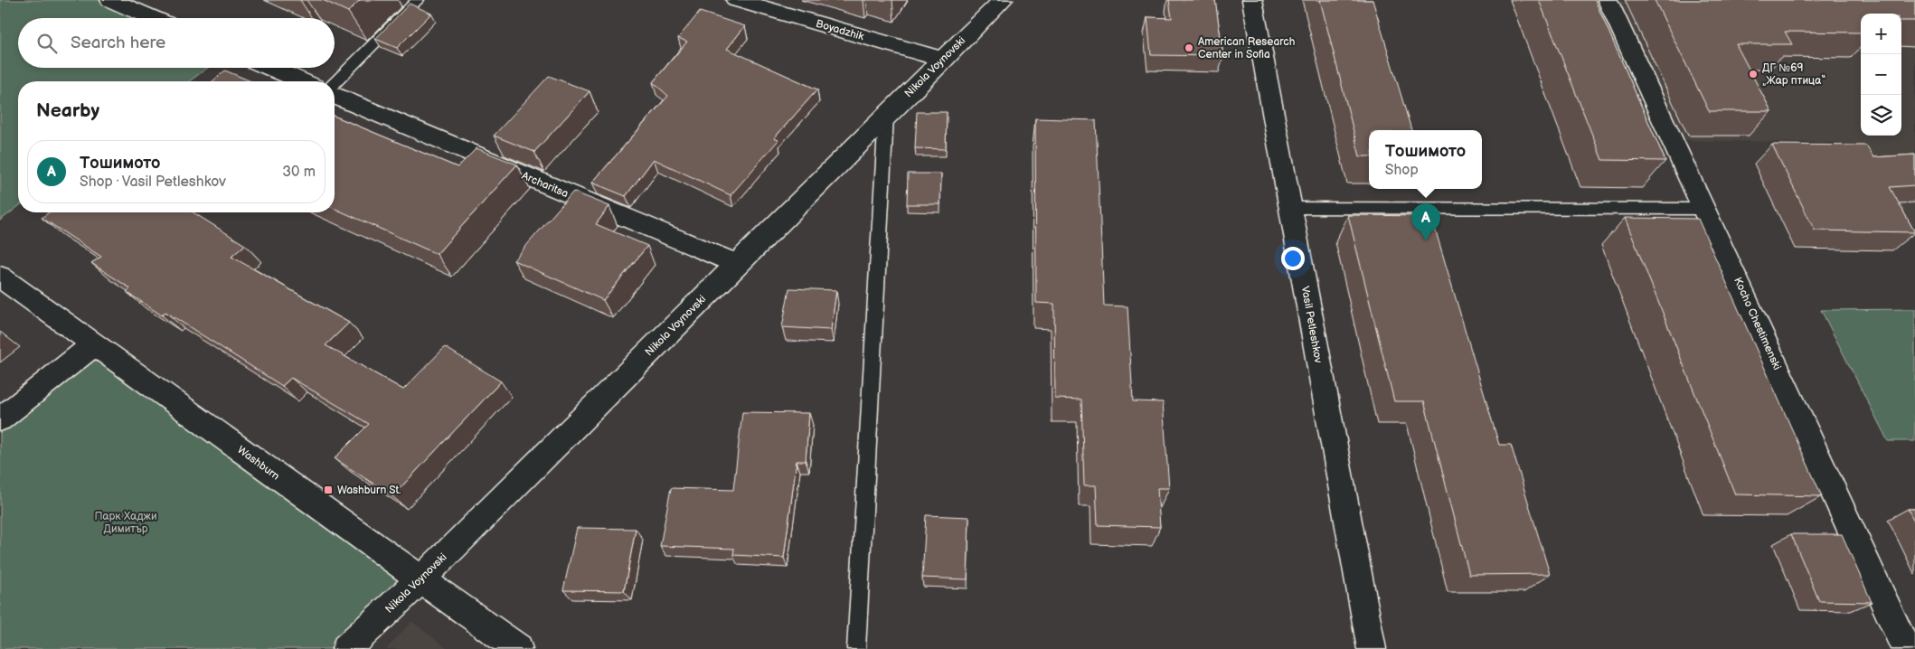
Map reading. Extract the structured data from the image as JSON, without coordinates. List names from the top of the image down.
{
  "streets": {
    "street": [
      "Boyadzhik",
      "Nikola Voynovski",
      "Archaritsa",
      "Kocho Chestimenski",
      "Vasil Petleshkov",
      "Washburn"
    ]
  },
  "crossings": [
    ["Boyadzhik", "Nikola Voynovski"],
    ["Nikola Voynovski", "Archaritsa"],
    ["Nikola Voynovski", "Washburn"]
  ],
  "parks": ["Парк Хаджи Димитър"],
  "places": {
    "other": ["American Research Center in Sofia", "ДГ №69 „Жар птица“"],
    "transit": ["Washburn St."]
  },
  "page": {
    "map_buttons": ["+", "−"],
    "search": "Search here",
    "heading": "Nearby",
    "popup": ["Тошимото", "Shop"],
    "list": [
      {
        "mark": "A",
        "name": "Тошимото",
        "note": "Shop · Vasil Petleshkov",
        "value": "30 m"
      }
    ],
    "pins": "A"
  }
}
